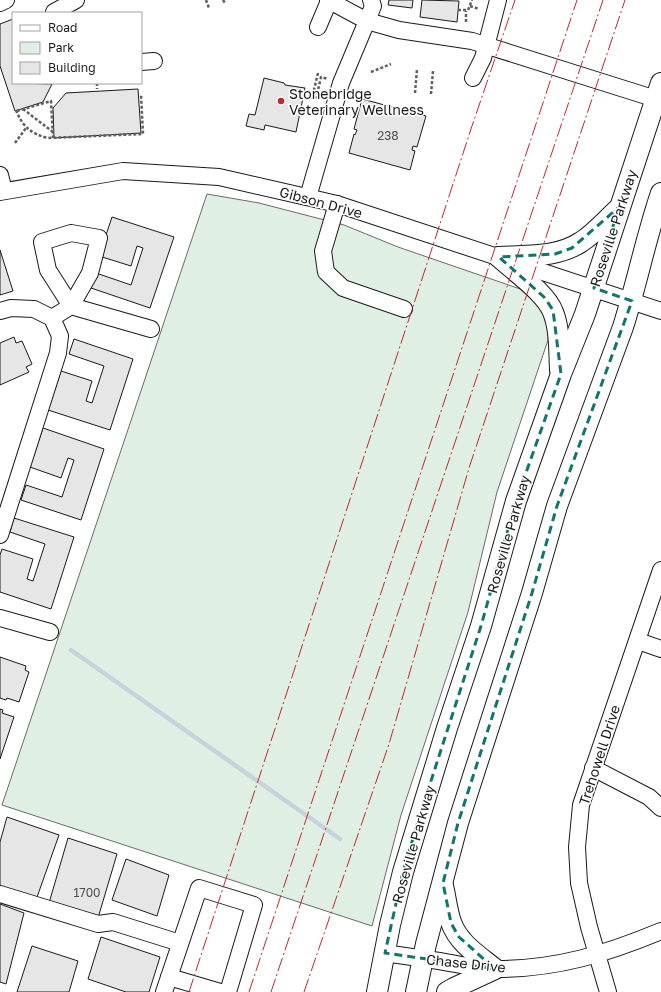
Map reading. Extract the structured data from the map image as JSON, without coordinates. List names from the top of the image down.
{
  "streets": {
    "main road": ["Roseville Parkway"],
    "street": ["Gibson Drive", "Trehowell Drive", "Chase Drive"]
  },
  "crossings": [
    ["Gibson Drive", "Roseville Parkway"],
    ["Roseville Parkway", "Chase Drive"],
    ["Trehowell Drive", "Chase Drive"]
  ],
  "places": ["Stonebridge Veterinary Wellness"],
  "house_numbers": ["238", "1700"],
  "legend": ["Road", "Park", "Building"]
}
